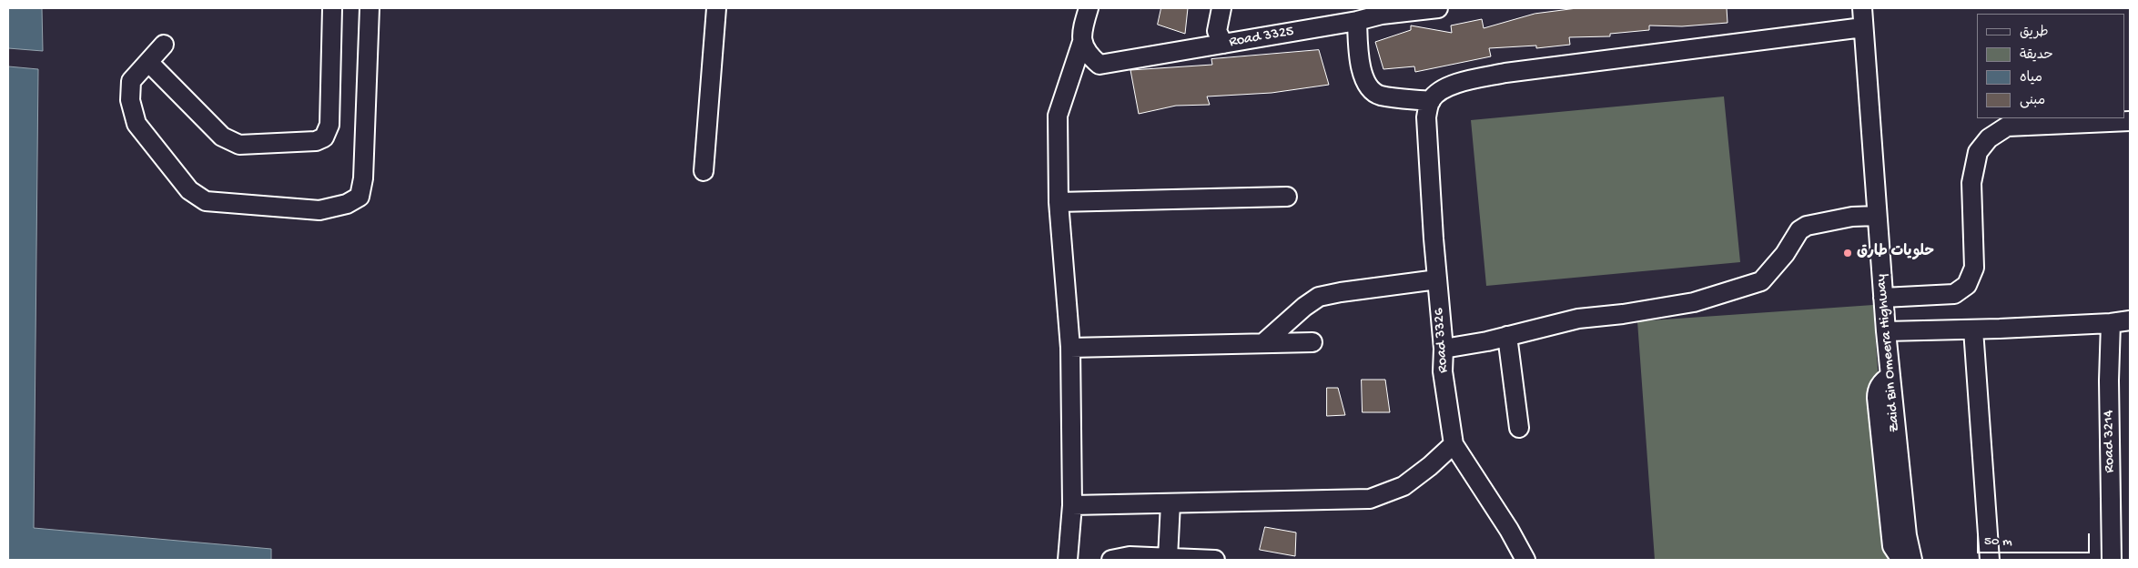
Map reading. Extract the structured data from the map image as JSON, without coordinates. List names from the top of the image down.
{
  "streets": {
    "street": [
      "Road 3325",
      "Road 3326",
      "Zaid Bin Omeera Highway",
      "Road 3214"
    ]
  },
  "places": ["حلويات طارق"],
  "legend": [
    "طريق",
    "حديقة",
    "مياه",
    "مبنى"
  ],
  "scale_bar": "50 m"
}
